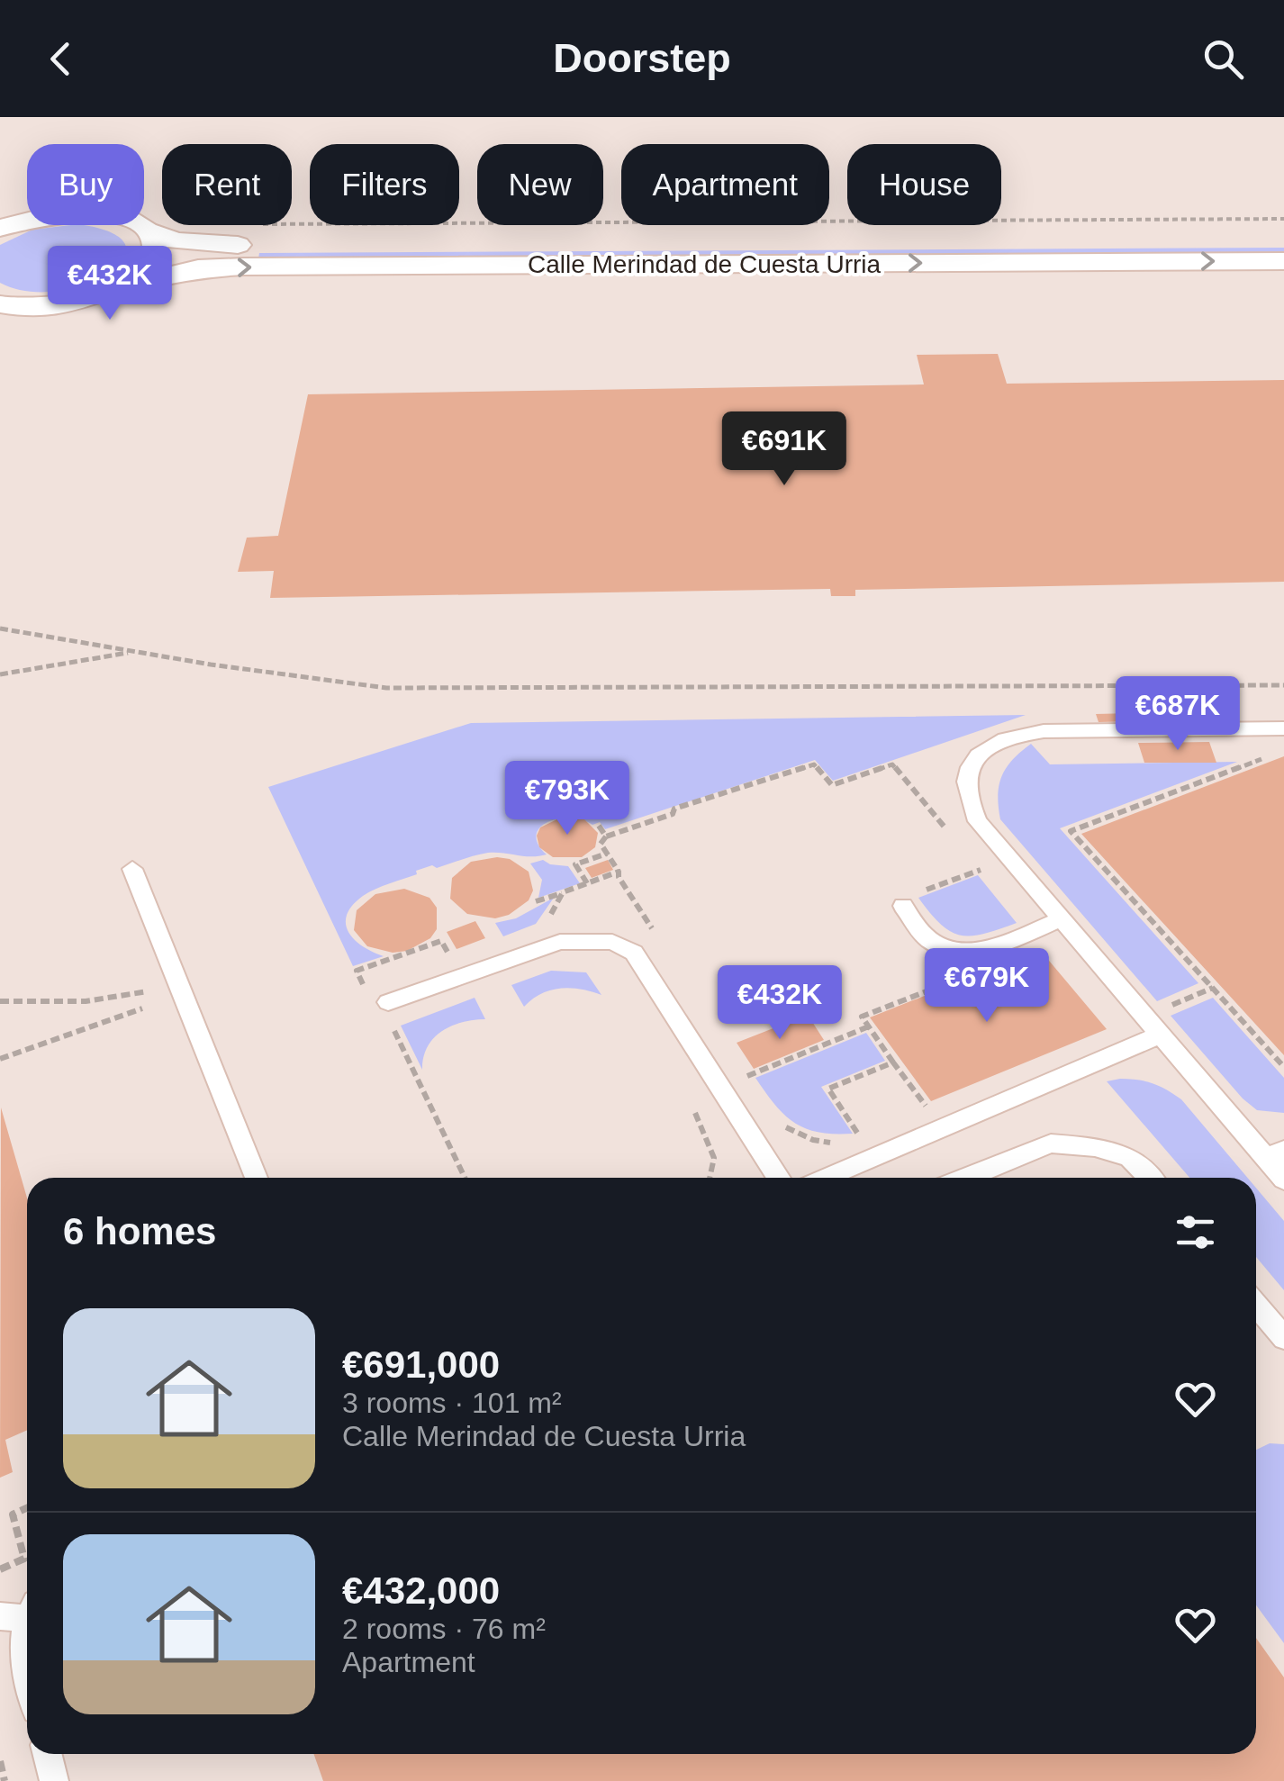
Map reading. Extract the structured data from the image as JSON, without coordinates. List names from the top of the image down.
{
  "streets": {
    "street": ["Calle Merindad de Cuesta Urria"]
  },
  "page": {
    "header": "Doorstep",
    "chip": [
      "Buy",
      "Rent",
      "Filters",
      "New",
      "Apartment",
      "House"
    ],
    "price": [
      "€432K",
      "€691K",
      "€687K",
      "€793K",
      "€679K",
      "€432K"
    ],
    "heading": "6 homes",
    "list": [
      {
        "name": "€691,000",
        "note": "3 rooms · 101 m² · Calle Merindad de Cuesta Urria"
      },
      {
        "name": "€432,000",
        "note": "2 rooms · 76 m² · Apartment"
      }
    ]
  }
}
